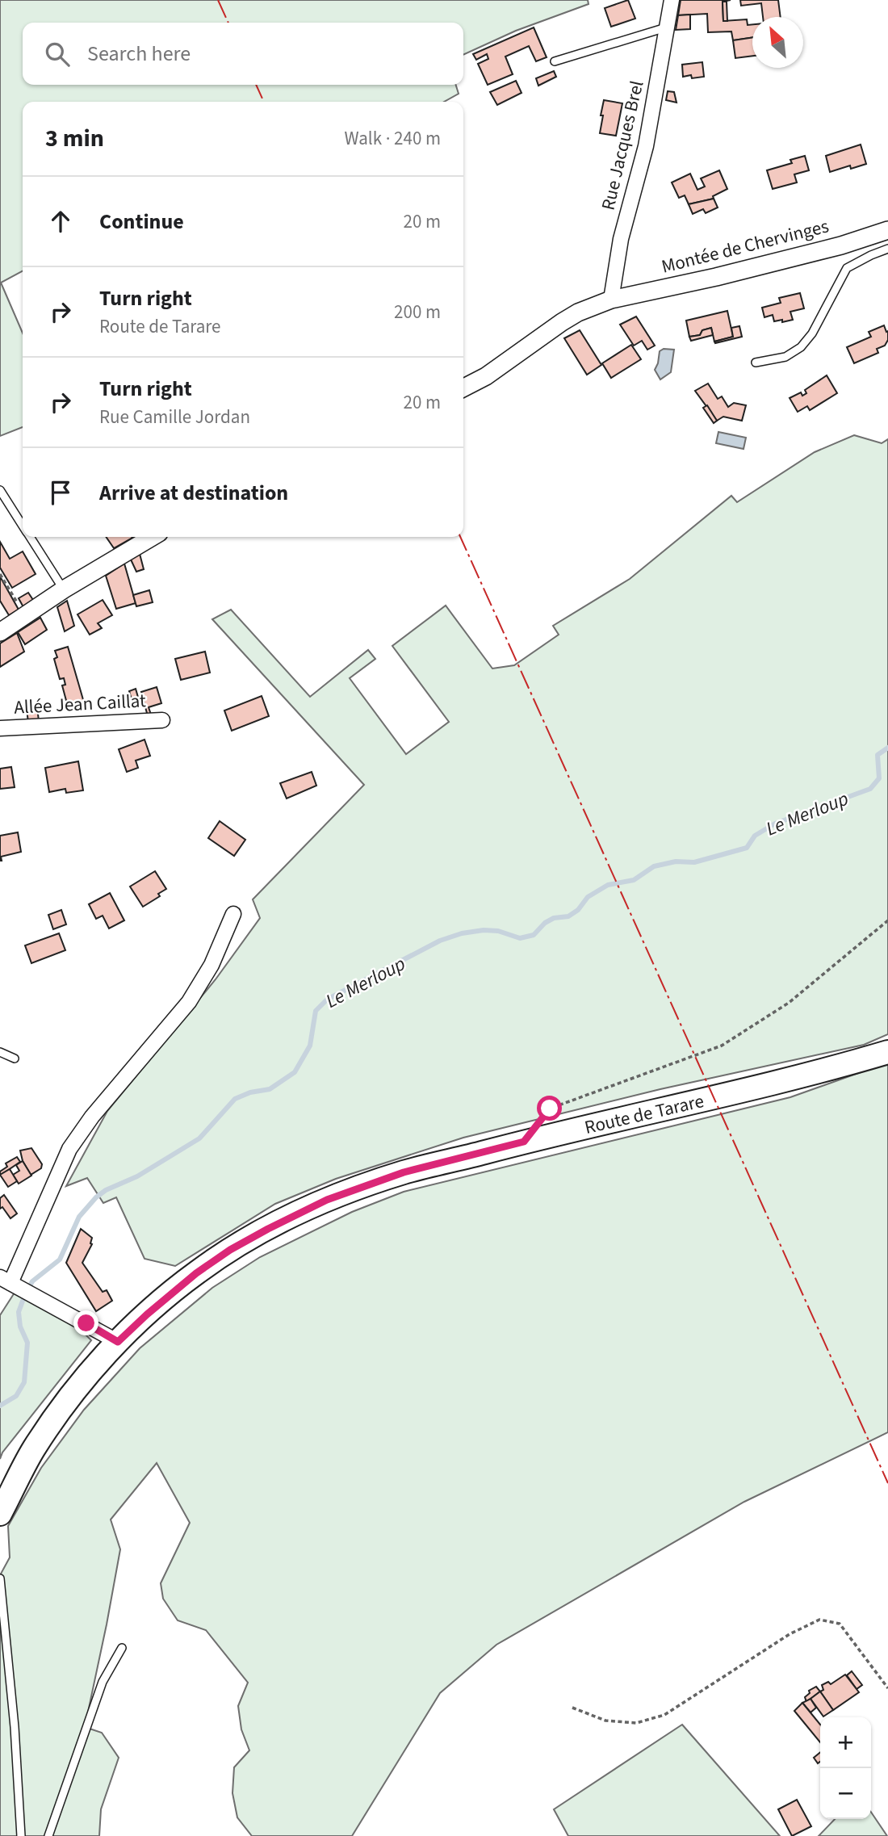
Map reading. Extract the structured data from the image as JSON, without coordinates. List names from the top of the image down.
{
  "streets": {
    "main road": ["Route de Tarare"],
    "street": ["Rue Jacques Brel", "Montée de Chervinges", "Allée Jean Caillat"]
  },
  "crossings": [
    ["Rue Jacques Brel", "Montée de Chervinges"]
  ],
  "water": ["Le Merloup"],
  "north": "top left",
  "page": {
    "search": "Search here",
    "heading": ["3 min", "Walk · 240 m"],
    "list": [
      ["Continue", "20 m"],
      ["Turn right", "Route de Tarare", "200 m"],
      ["Turn right", "Rue Camille Jordan", "20 m"],
      "Arrive at destination"
    ],
    "map_buttons": ["+", "−"]
  }
}
